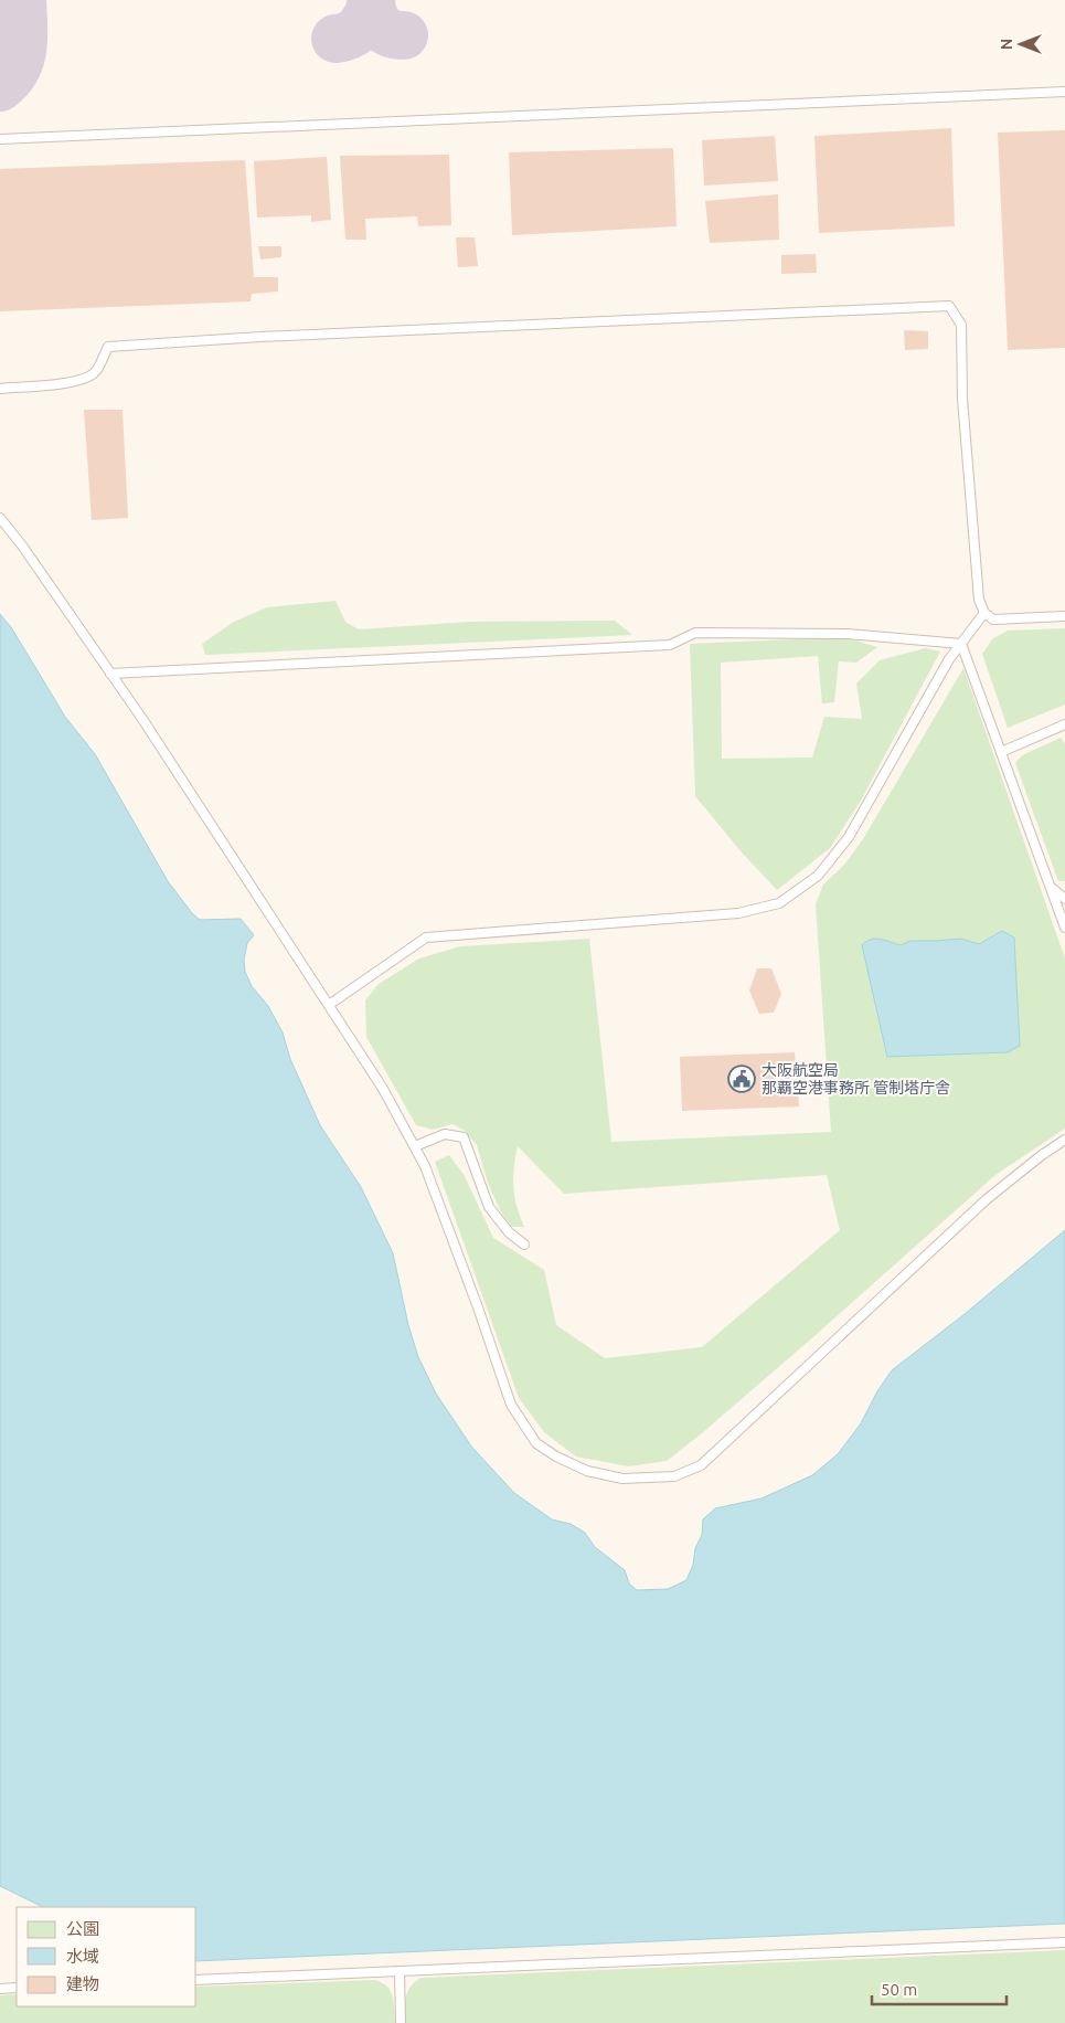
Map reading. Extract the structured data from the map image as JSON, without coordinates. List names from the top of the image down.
{
  "places": {
    "public building": ["大阪航空局 那覇空港事務所 管制塔庁舎"]
  },
  "legend": ["公園", "水域", "建物"],
  "scale_bar": "50 m",
  "north": "left"
}
